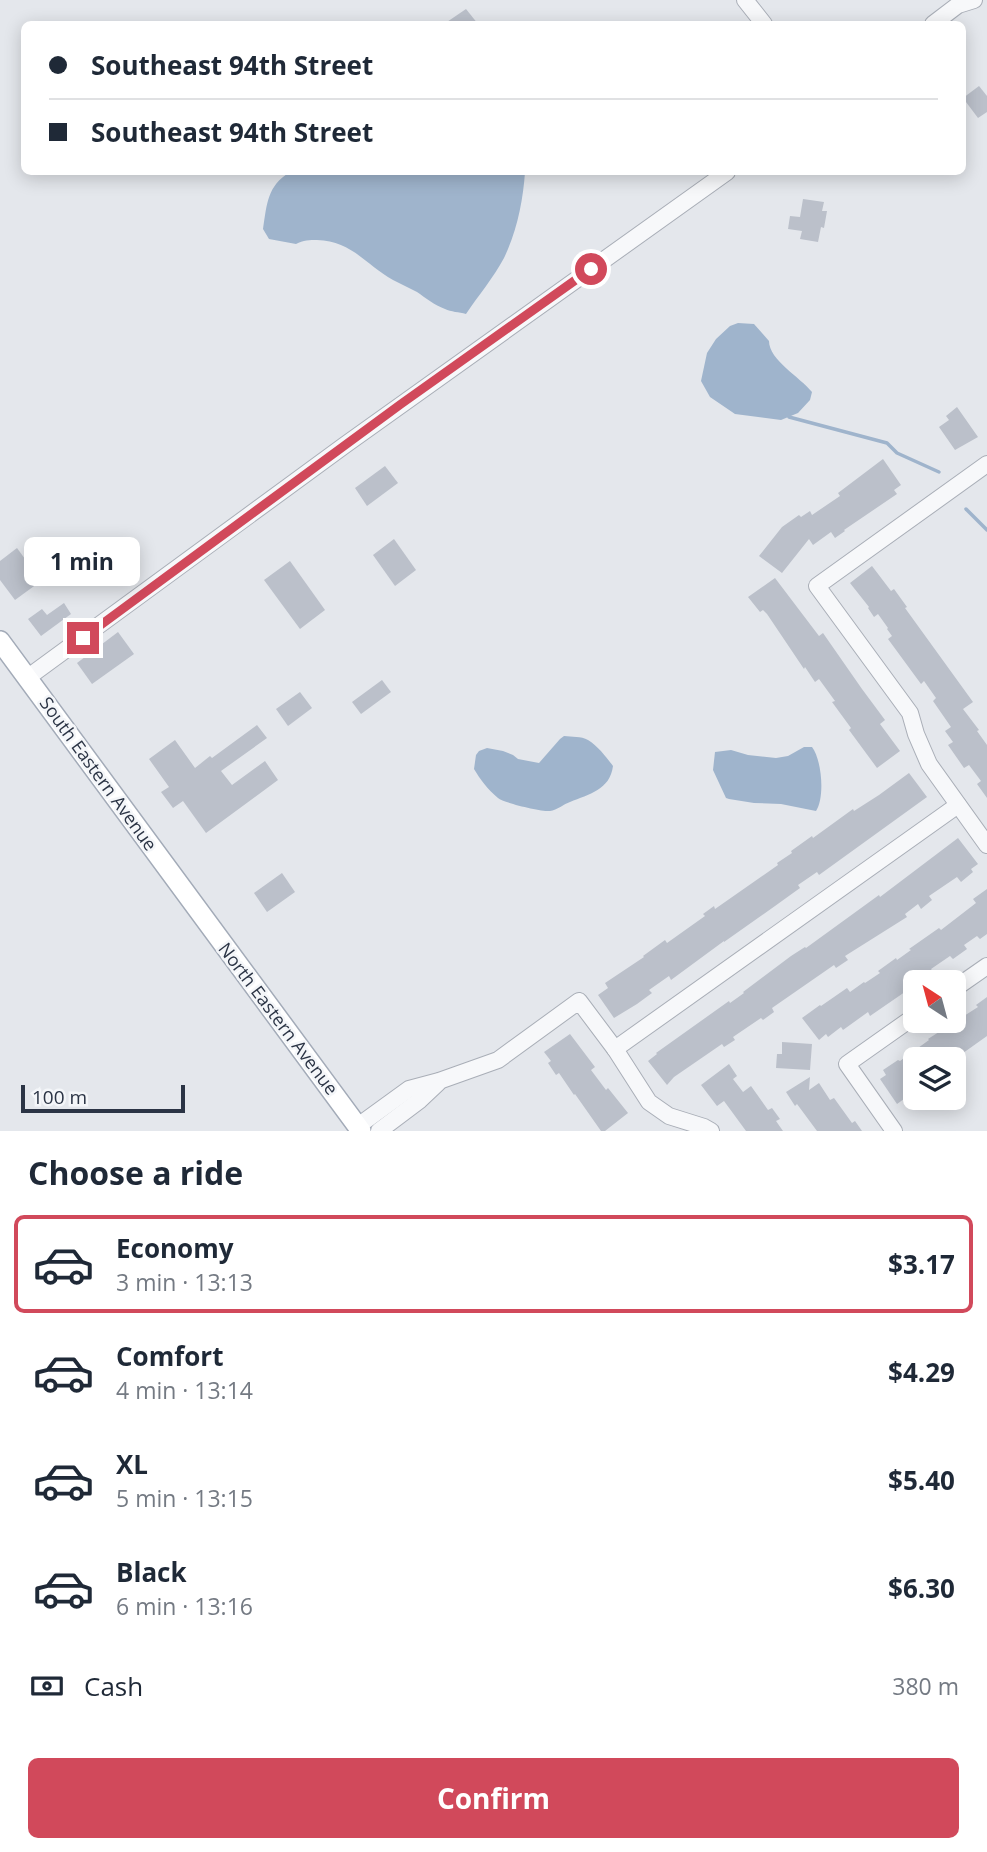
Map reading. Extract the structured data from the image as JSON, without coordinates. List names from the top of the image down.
{
  "streets": {
    "main road": ["South Eastern Avenue", "North Eastern Avenue"]
  },
  "crossings": [
    ["South Eastern Avenue", "North Eastern Avenue"]
  ],
  "scale_bar": "100 m",
  "north": "top left",
  "page": {
    "banner": ["Southeast 94th Street", "Southeast 94th Street"],
    "bubble": "1 min",
    "scale": "100 m",
    "heading": "Choose a ride",
    "list": [
      {
        "name": "Economy",
        "note": "3 min · 13:13",
        "value": "$3.17"
      },
      {
        "name": "Comfort",
        "note": "4 min · 13:14",
        "value": "$4.29"
      },
      {
        "name": "XL",
        "note": "5 min · 13:15",
        "value": "$5.40"
      },
      {
        "name": "Black",
        "note": "6 min · 13:16",
        "value": "$6.30"
      }
    ],
    "pay": ["Cash", "380 m"],
    "buttons": "Confirm"
  }
}
